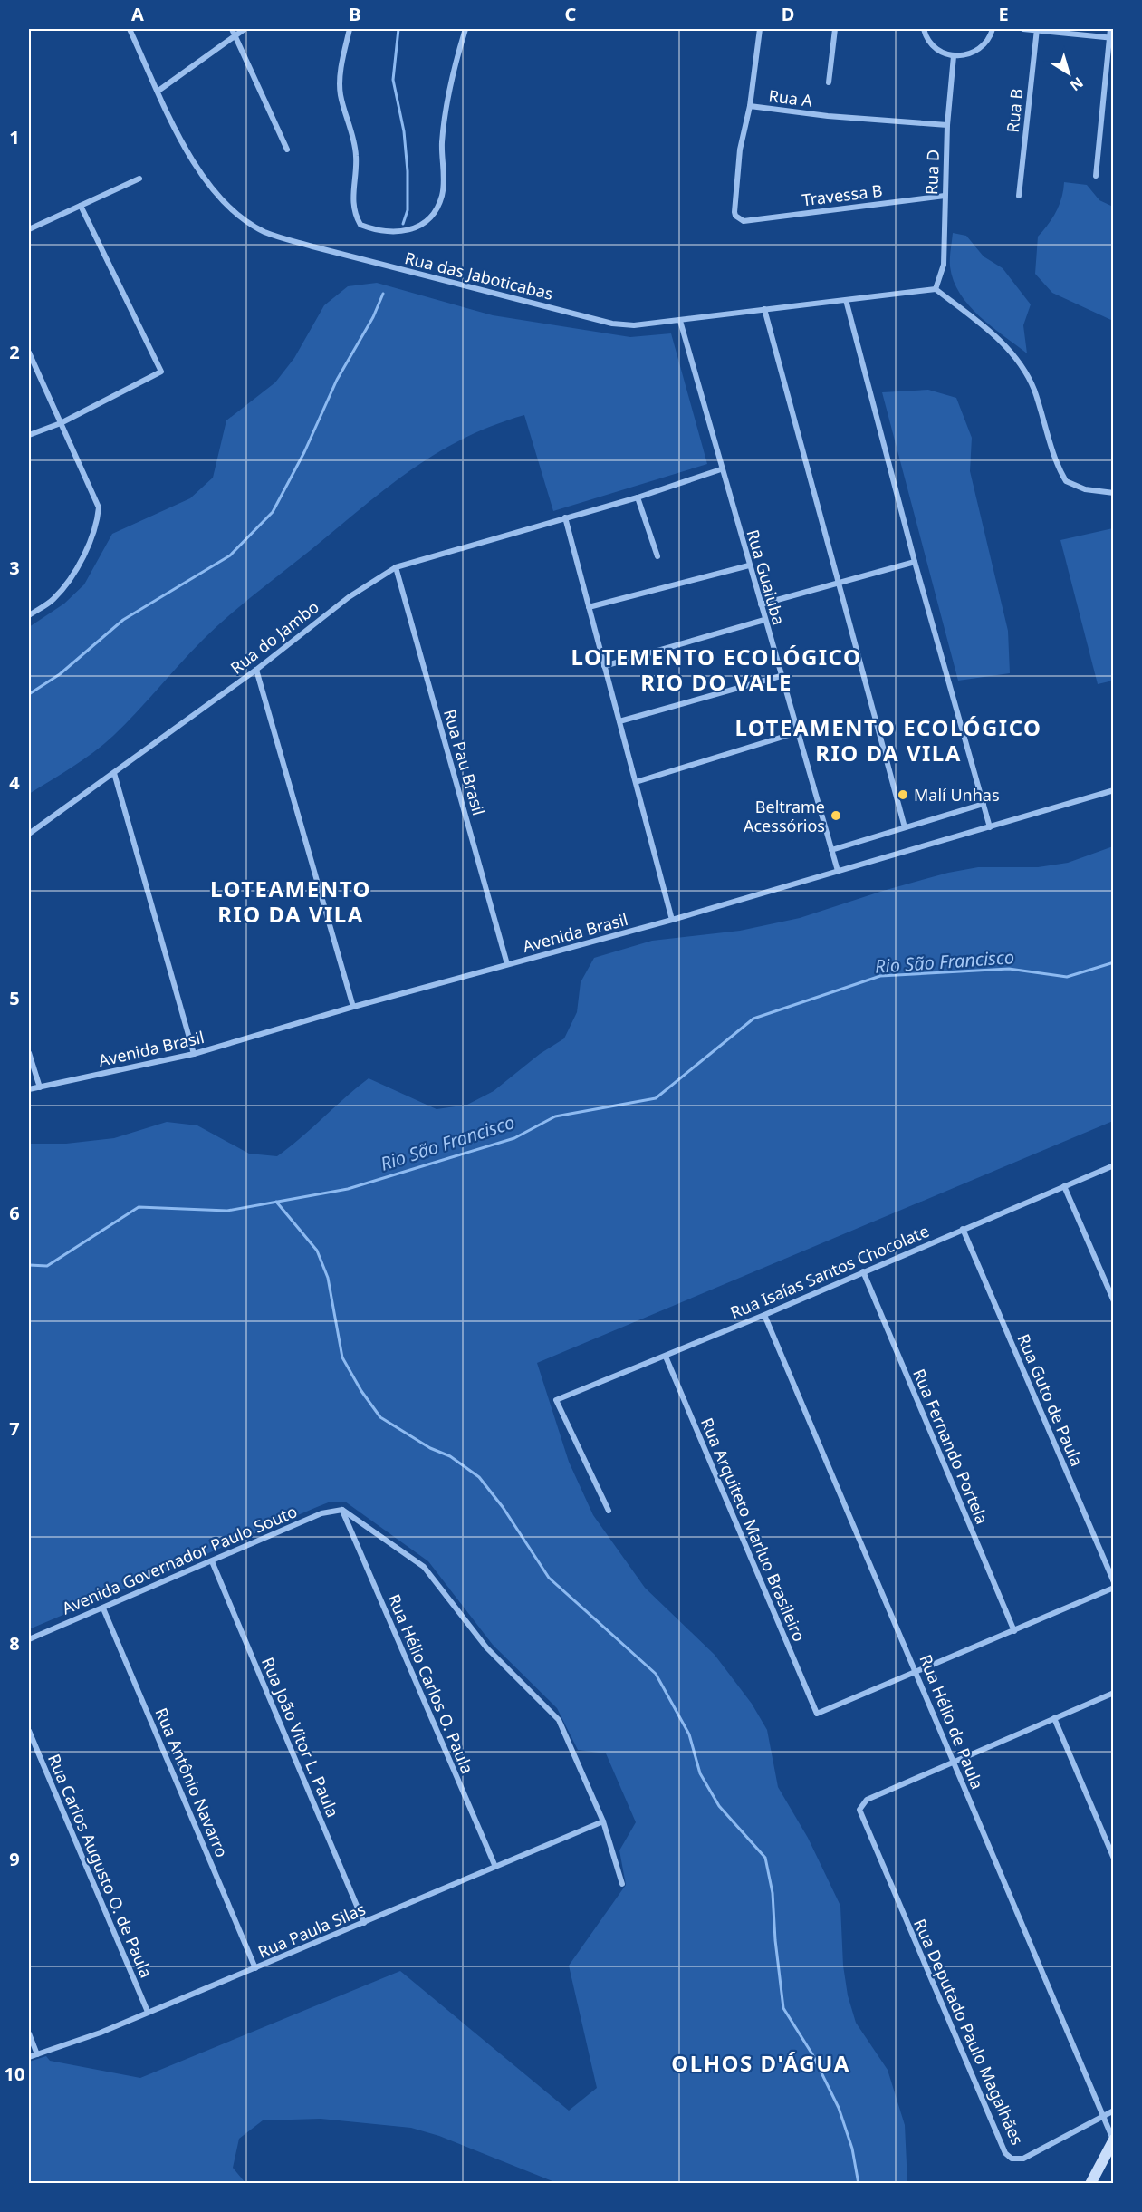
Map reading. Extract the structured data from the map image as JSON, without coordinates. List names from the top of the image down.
{
  "streets": {
    "street": [
      "Rua A",
      "Rua B",
      "Rua D",
      "Travessa B",
      "Rua das Jaboticabas",
      "Rua Guaiuba",
      "Rua do Jambo",
      "Rua Pau Brasil",
      "Avenida Brasil",
      "Rua Isaías Santos Chocolate",
      "Rua Guto de Paula",
      "Rua Fernando Portela",
      "Rua Arquiteto Marluo Brasileiro",
      "Avenida Governador Paulo Souto",
      "Rua Hélio Carlos O. Paula",
      "Rua Hélio de Paula",
      "Rua João Vitor L. Paula",
      "Rua Antônio Navarro",
      "Rua Carlos Augusto O. de Paula",
      "Rua Paula Silas",
      "Rua Deputado Paulo Magalhães"
    ]
  },
  "crossings": [
    ["Rua A", "Rua D"],
    ["Rua A", "Travessa B"],
    ["Rua D", "Travessa B"],
    ["Rua D", "Rua das Jaboticabas"],
    ["Rua das Jaboticabas", "Rua Guaiuba"],
    ["Rua Guaiuba", "Rua do Jambo"],
    ["Rua Guaiuba", "Avenida Brasil"],
    ["Rua do Jambo", "Rua Pau Brasil"],
    ["Rua Pau Brasil", "Avenida Brasil"],
    ["Rua Isaías Santos Chocolate", "Rua Guto de Paula"],
    ["Rua Isaías Santos Chocolate", "Rua Fernando Portela"],
    ["Rua Isaías Santos Chocolate", "Rua Arquiteto Marluo Brasileiro"],
    ["Rua Isaías Santos Chocolate", "Rua Hélio de Paula"],
    ["Rua Arquiteto Marluo Brasileiro", "Rua Hélio de Paula"],
    ["Avenida Governador Paulo Souto", "Rua Hélio Carlos O. Paula"],
    ["Avenida Governador Paulo Souto", "Rua João Vitor L. Paula"],
    ["Avenida Governador Paulo Souto", "Rua Antônio Navarro"],
    ["Rua Hélio Carlos O. Paula", "Rua Paula Silas"],
    ["Rua Hélio de Paula", "Rua Deputado Paulo Magalhães"],
    ["Rua João Vitor L. Paula", "Rua Paula Silas"],
    ["Rua Antônio Navarro", "Rua Paula Silas"],
    ["Rua Carlos Augusto O. de Paula", "Rua Paula Silas"]
  ],
  "districts": [
    "LOTEMENTO ECOLÓGICO RIO DO VALE",
    "LOTEAMENTO ECOLÓGICO RIO DA VILA",
    "LOTEAMENTO RIO DA VILA",
    "OLHOS D'ÁGUA"
  ],
  "water": ["Rio São Francisco"],
  "places": ["Malí Unhas", "Beltrame Acessórios"],
  "north": "bottom right",
  "grid": {
    "columns": [
      "A",
      "B",
      "C",
      "D",
      "E"
    ],
    "rows": [
      "1",
      "2",
      "3",
      "4",
      "5",
      "6",
      "7",
      "8",
      "9",
      "10"
    ]
  }
}
